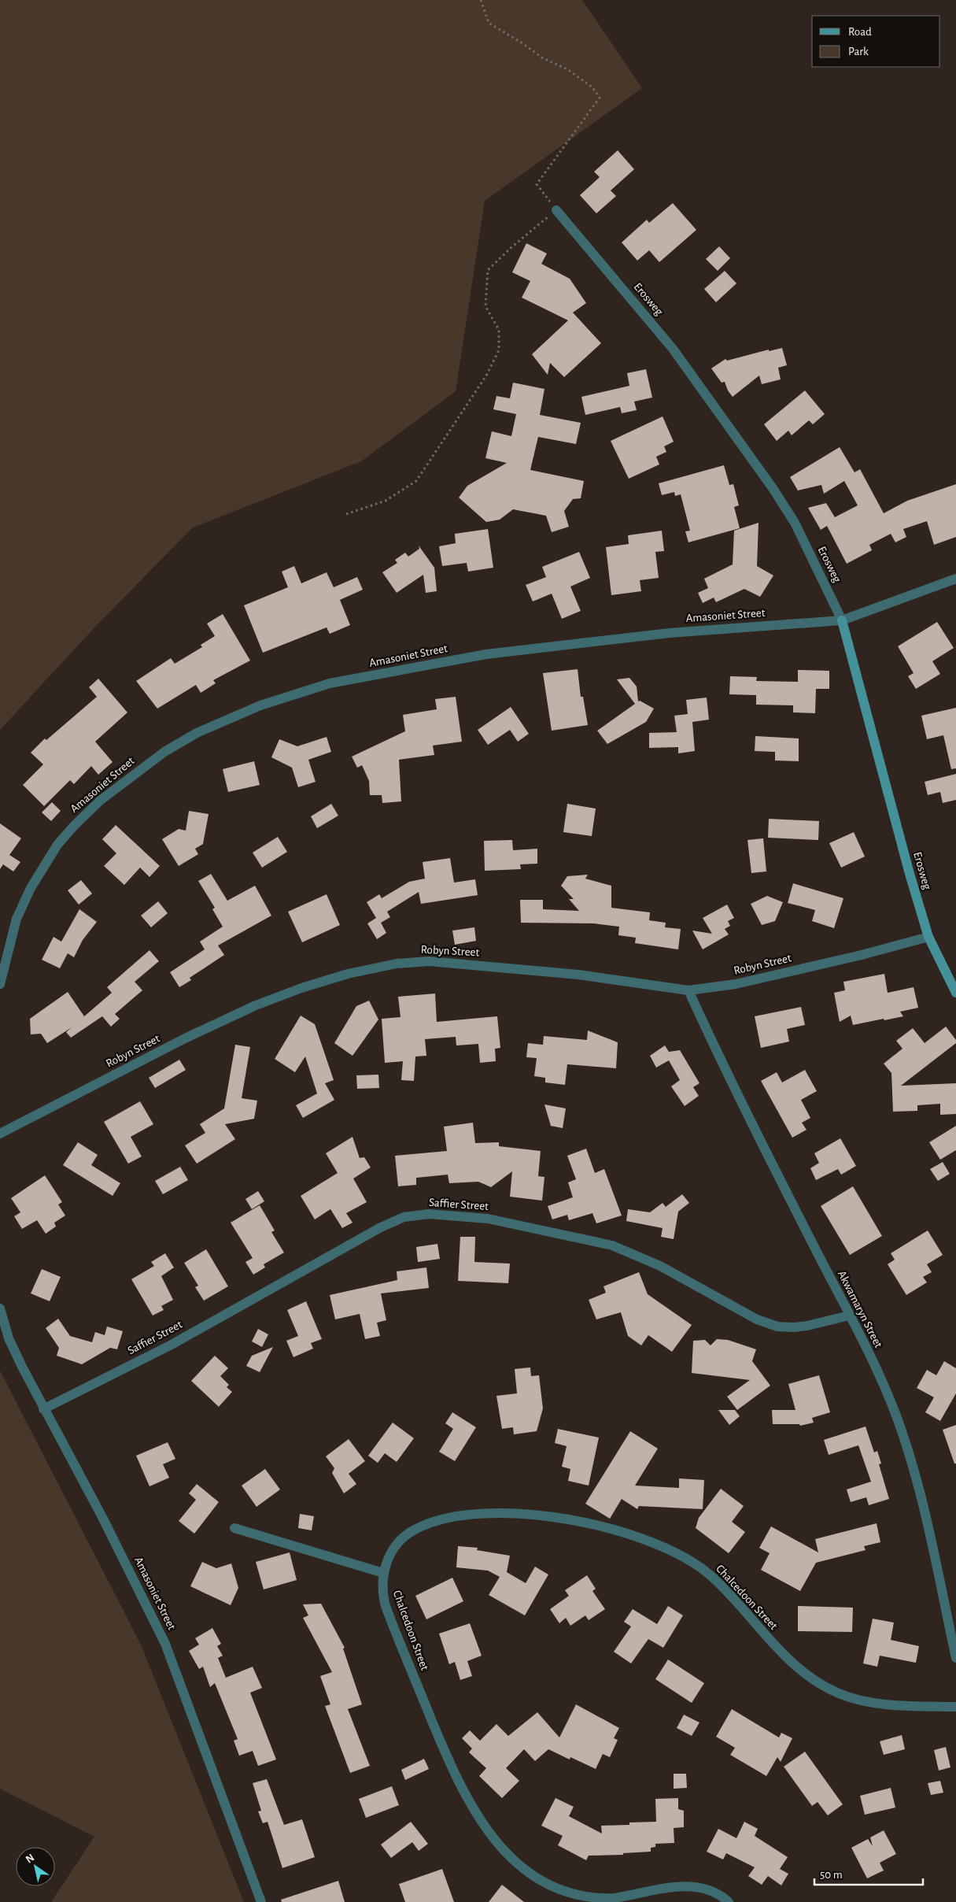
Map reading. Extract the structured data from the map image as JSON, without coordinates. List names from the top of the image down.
{
  "streets": {
    "street": [
      "Erosweg",
      "Amasoniet Street",
      "Robyn Street",
      "Saffier Street",
      "Akwamaryn Street",
      "Chalcedoon Street"
    ]
  },
  "crossings": [
    ["Erosweg", "Amasoniet Street"],
    ["Erosweg", "Robyn Street"],
    ["Amasoniet Street", "Saffier Street"],
    ["Robyn Street", "Akwamaryn Street"],
    ["Saffier Street", "Akwamaryn Street"]
  ],
  "legend": ["Road", "Park"],
  "scale_bar": "50 m",
  "north": "top left"
}
